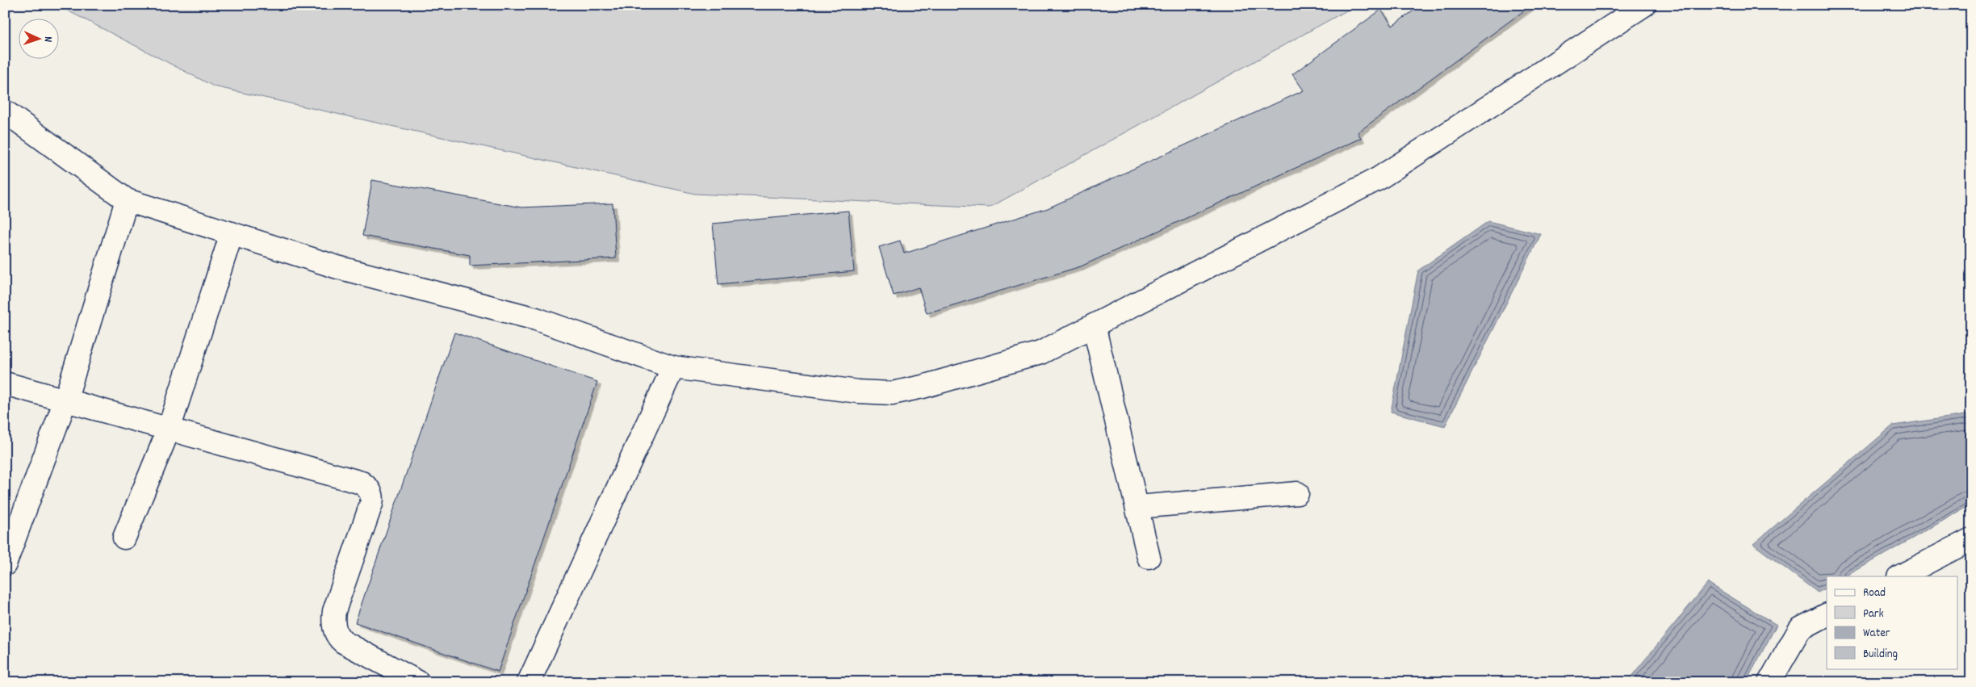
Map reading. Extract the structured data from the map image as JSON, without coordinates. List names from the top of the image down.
{
  "legend": [
    "Road",
    "Park",
    "Water",
    "Building"
  ],
  "north": "right"
}
